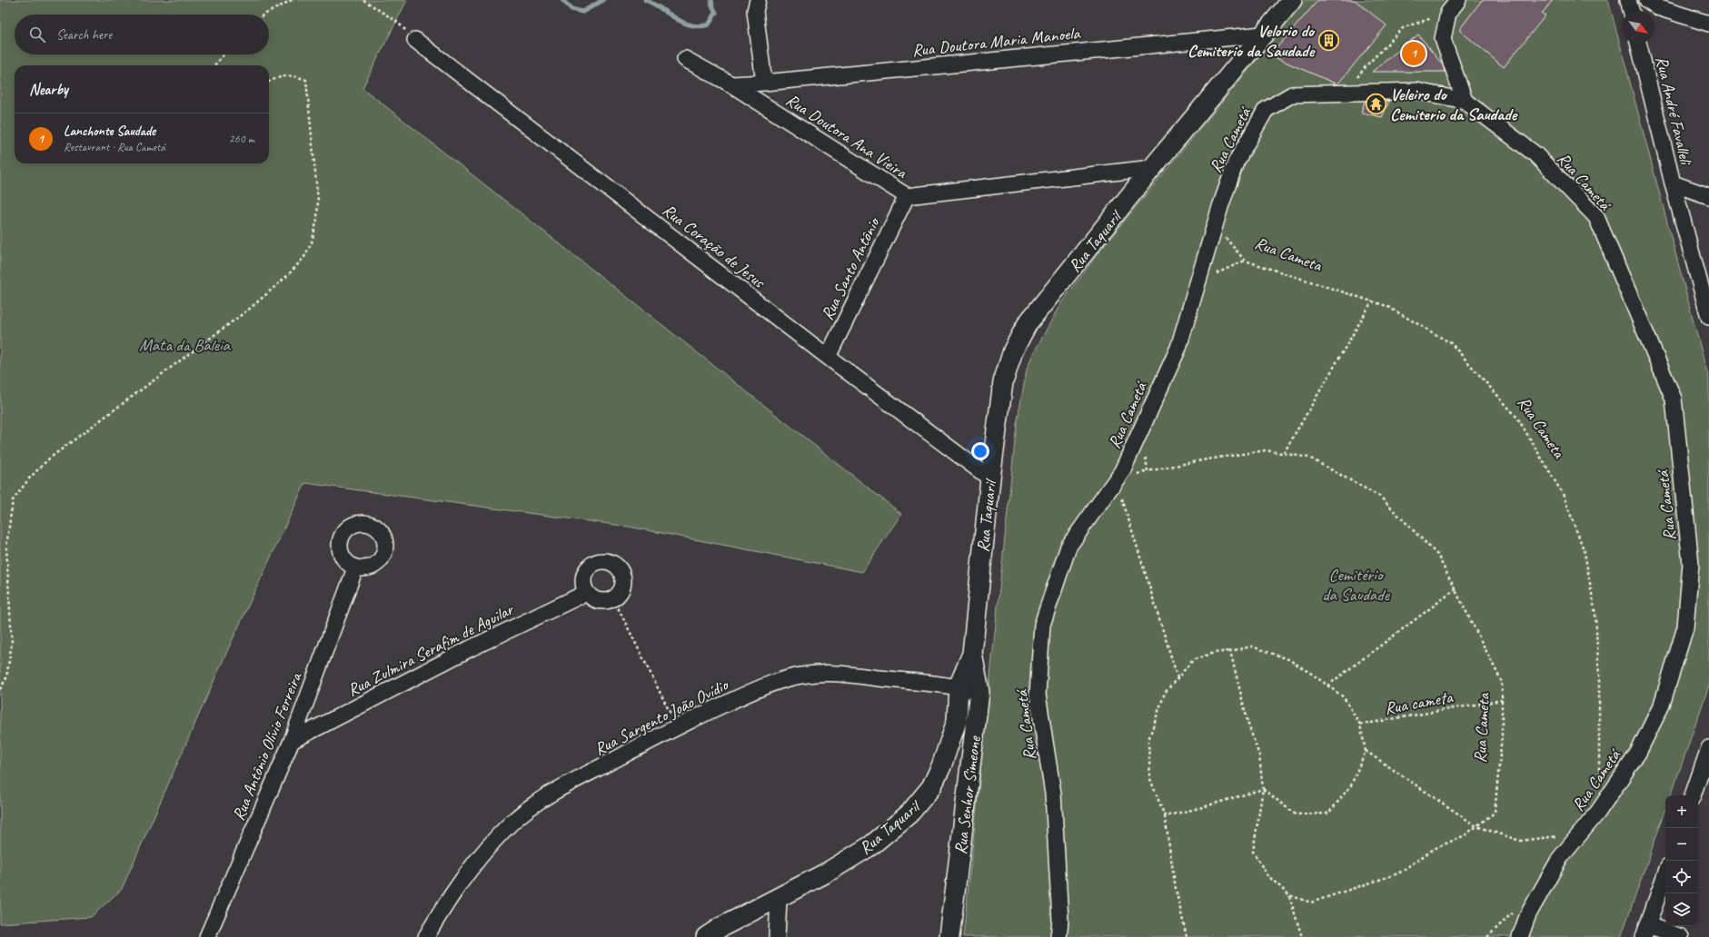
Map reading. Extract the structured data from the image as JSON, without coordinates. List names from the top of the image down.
{
  "streets": {
    "street": [
      "Rua Doutora Maria Manoela",
      "Rua André Favalleli",
      "Rua Doutora Ana Vieira",
      "Rua Cametá",
      "Rua Taquaril",
      "Rua Coração de Jesus",
      "Rua Santo Antônio",
      "Rua Zulmira Serafim de Aguilar",
      "Rua Sargento João Ovídio",
      "Rua Antônio Olívio Ferreira",
      "Rua Senhor Simeone"
    ],
    "path": ["Rua Cameta", "Rua cameta"]
  },
  "crossings": [
    ["Rua Doutora Maria Manoela", "Rua Doutora Ana Vieira"],
    ["Rua Doutora Maria Manoela", "Rua Taquaril"],
    ["Rua Doutora Ana Vieira", "Rua Taquaril"],
    ["Rua Doutora Ana Vieira", "Rua Santo Antônio"],
    ["Rua Cametá", "Rua Cameta"],
    ["Rua Taquaril", "Rua Coração de Jesus"],
    ["Rua Taquaril", "Rua Sargento João Ovídio"],
    ["Rua Taquaril", "Rua Senhor Simeone"],
    ["Rua Coração de Jesus", "Rua Santo Antônio"],
    ["Rua Cameta", "Rua cameta"],
    ["Rua Zulmira Serafim de Aguilar", "Rua Antônio Olívio Ferreira"],
    ["Rua Sargento João Ovídio", "Rua Senhor Simeone"]
  ],
  "parks": ["Mata da Baleia", "Cemitério da Saudade"],
  "places": {
    "building": ["Velorio do Cemiterio da Saudade"],
    "temple": ["Veleiro do Cemiterio da Saudade"]
  },
  "north": "bottom right",
  "page": {
    "search": "Search here",
    "pins": "1",
    "heading": "Nearby",
    "list": [
      {
        "mark": "1",
        "name": "Lanchonte Saudade",
        "note": "Restaurant · Rua Cametá",
        "value": "260 m"
      }
    ],
    "map_buttons": ["+", "−"]
  }
}
